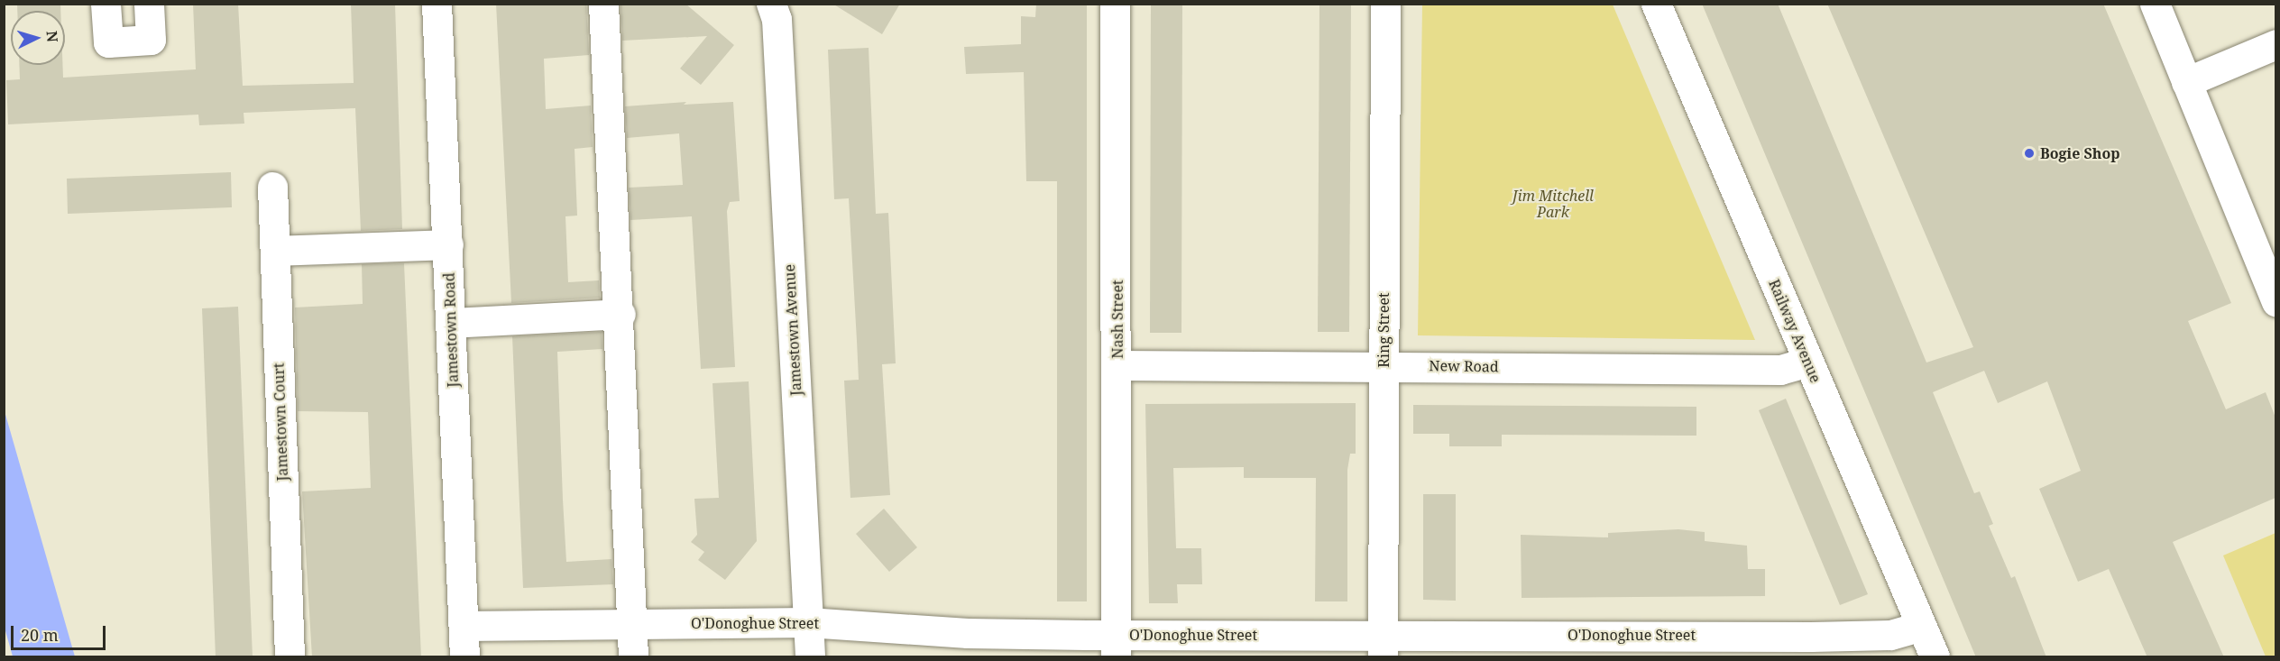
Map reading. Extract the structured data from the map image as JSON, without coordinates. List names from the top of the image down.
{
  "streets": {
    "street": [
      "Nash Street",
      "Jamestown Road",
      "Jamestown Avenue",
      "Ring Street",
      "Railway Avenue",
      "New Road",
      "Jamestown Court",
      "O'Donoghue Street"
    ]
  },
  "crossings": [
    ["Nash Street", "New Road"],
    ["Nash Street", "O'Donoghue Street"],
    ["Jamestown Road", "O'Donoghue Street"],
    ["Jamestown Avenue", "O'Donoghue Street"],
    ["Ring Street", "New Road"],
    ["Ring Street", "O'Donoghue Street"],
    ["Railway Avenue", "New Road"],
    ["Railway Avenue", "O'Donoghue Street"]
  ],
  "parks": ["Jim Mitchell Park"],
  "places": ["Bogie Shop"],
  "scale_bar": "20 m",
  "north": "right"
}
